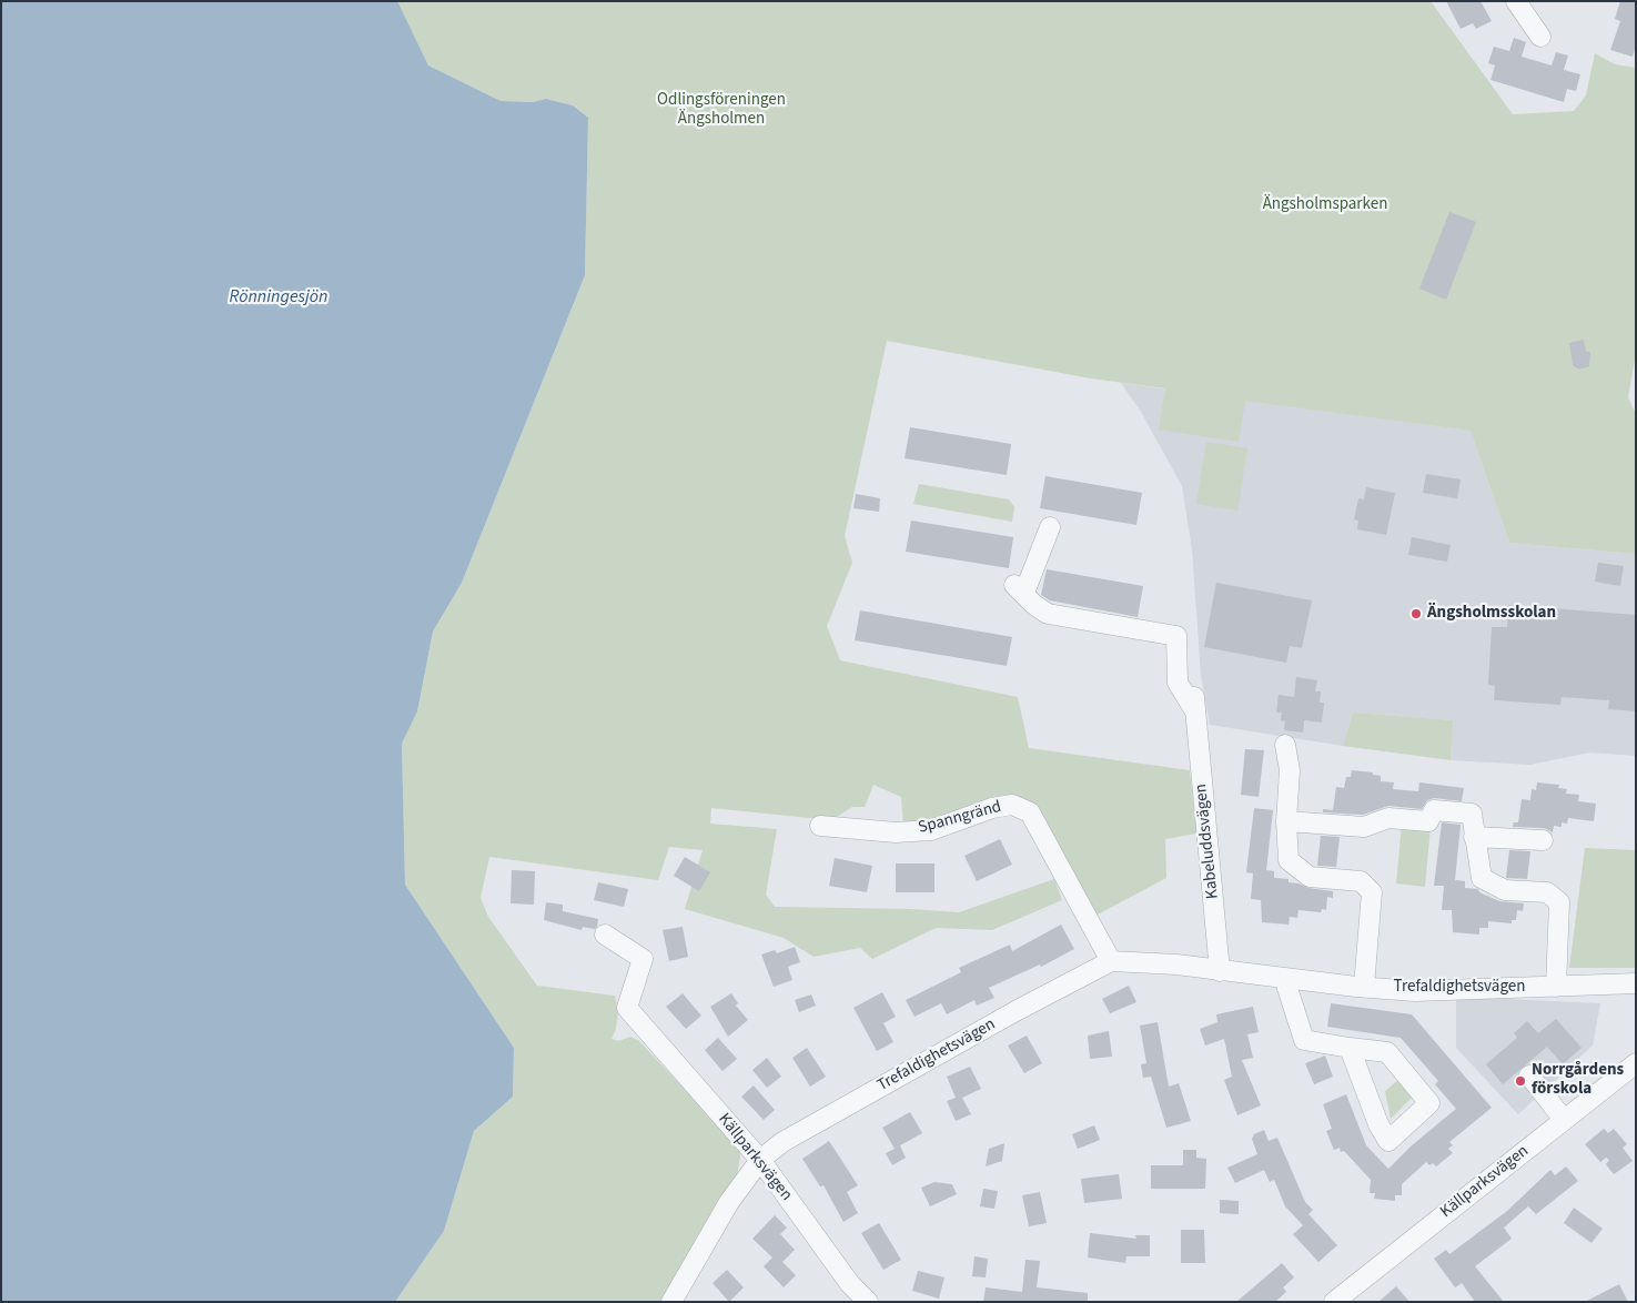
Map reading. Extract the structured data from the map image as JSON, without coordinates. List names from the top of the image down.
{
  "streets": {
    "street": [
      "Spanngränd",
      "Kabeluddsvägen",
      "Trefaldighetsvägen",
      "Källparksvägen"
    ]
  },
  "crossings": [
    ["Spanngränd", "Trefaldighetsvägen"],
    ["Kabeluddsvägen", "Trefaldighetsvägen"],
    ["Trefaldighetsvägen", "Källparksvägen"]
  ],
  "water": ["Rönningesjön"],
  "parks": ["Odlingsföreningen Ängsholmen", "Ängsholmsparken"],
  "places": ["Ängsholmsskolan", "Norrgårdens förskola"]
}
